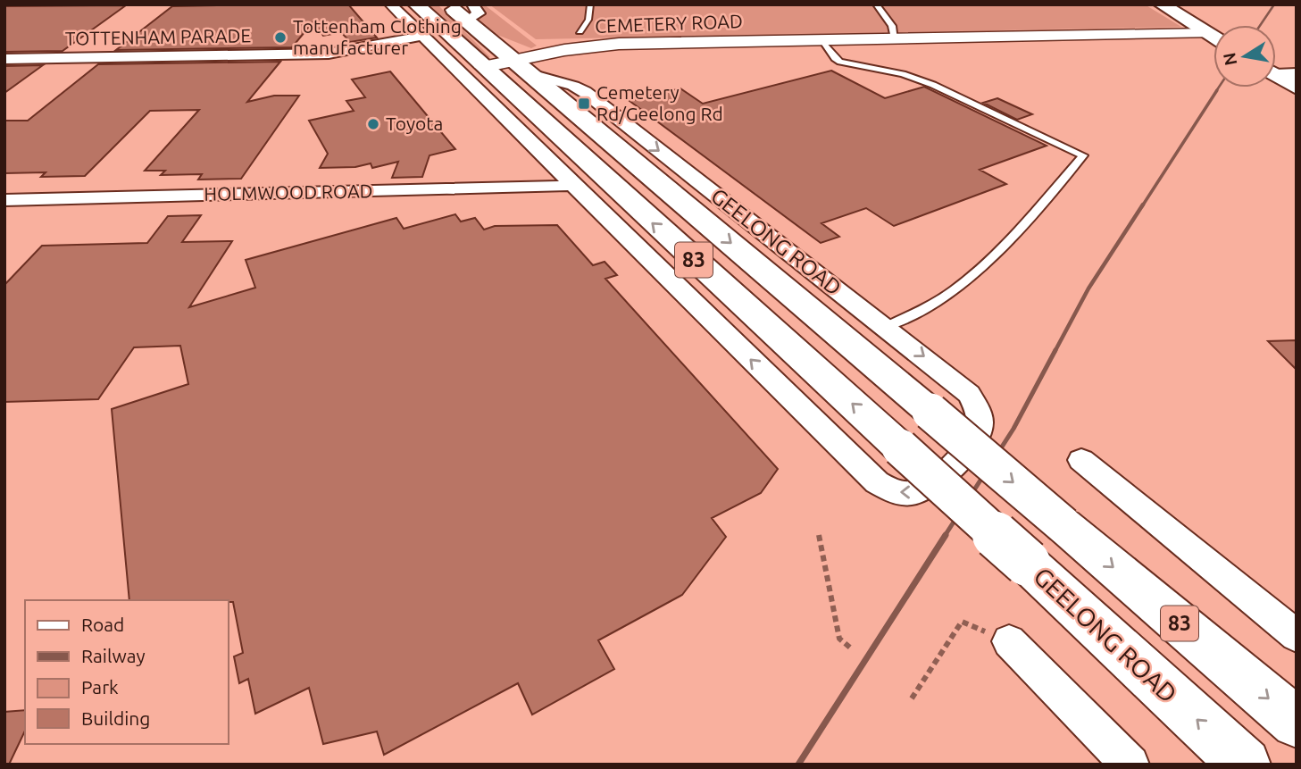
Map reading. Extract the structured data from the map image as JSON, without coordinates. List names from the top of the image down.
{
  "streets": {
    "main road": ["GEELONG ROAD", "83"],
    "street": ["CEMETERY ROAD", "TOTTENHAM PARADE", "HOLMWOOD ROAD"]
  },
  "crossings": [
    ["CEMETERY ROAD", "GEELONG ROAD"],
    ["TOTTENHAM PARADE", "GEELONG ROAD"],
    ["HOLMWOOD ROAD", "GEELONG ROAD"]
  ],
  "places": {
    "other": ["Tottenham Clothing manufacturer", "Toyota"],
    "transit": ["Cemetery Rd/Geelong Rd"]
  },
  "legend": [
    "Road",
    "Railway",
    "Park",
    "Building"
  ],
  "north": "left"
}
